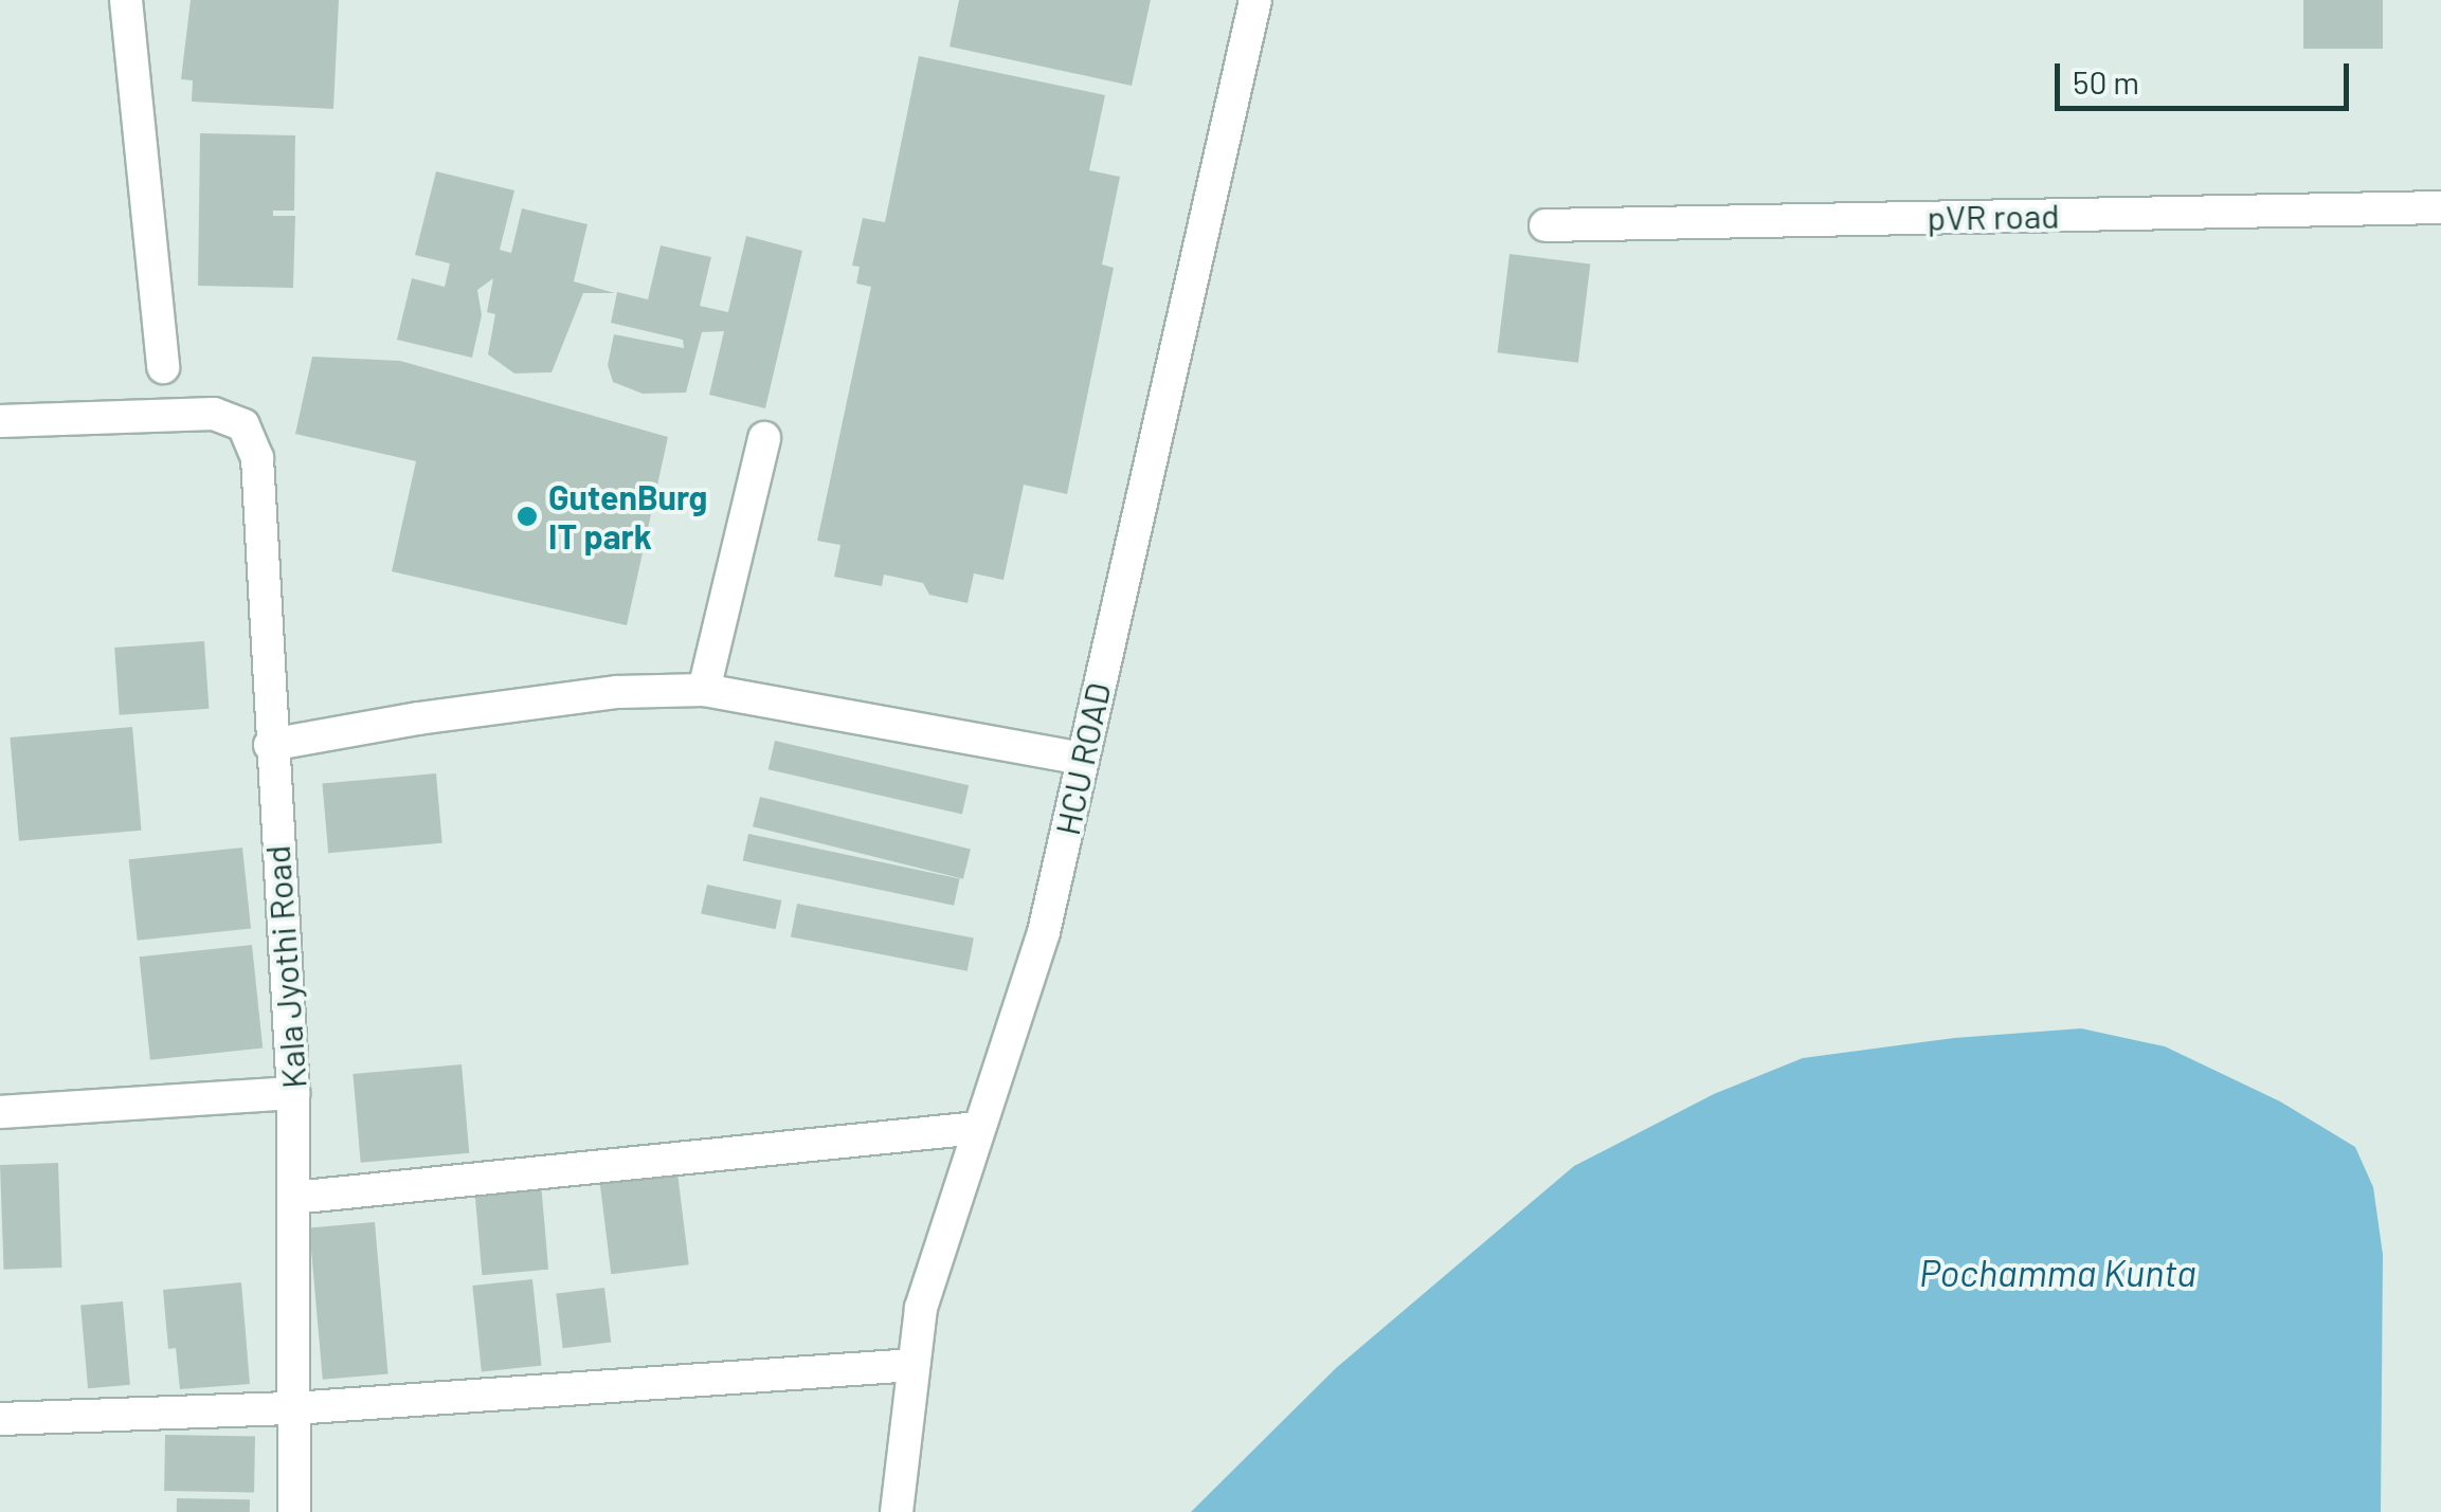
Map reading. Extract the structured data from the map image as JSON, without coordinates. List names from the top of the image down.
{
  "streets": {
    "street": ["pVR road", "HCU ROAD", "Kala Jyothi Road"]
  },
  "water": ["Pochamma Kunta"],
  "places": ["GutenBurg IT park"],
  "scale_bar": "50 m"
}
